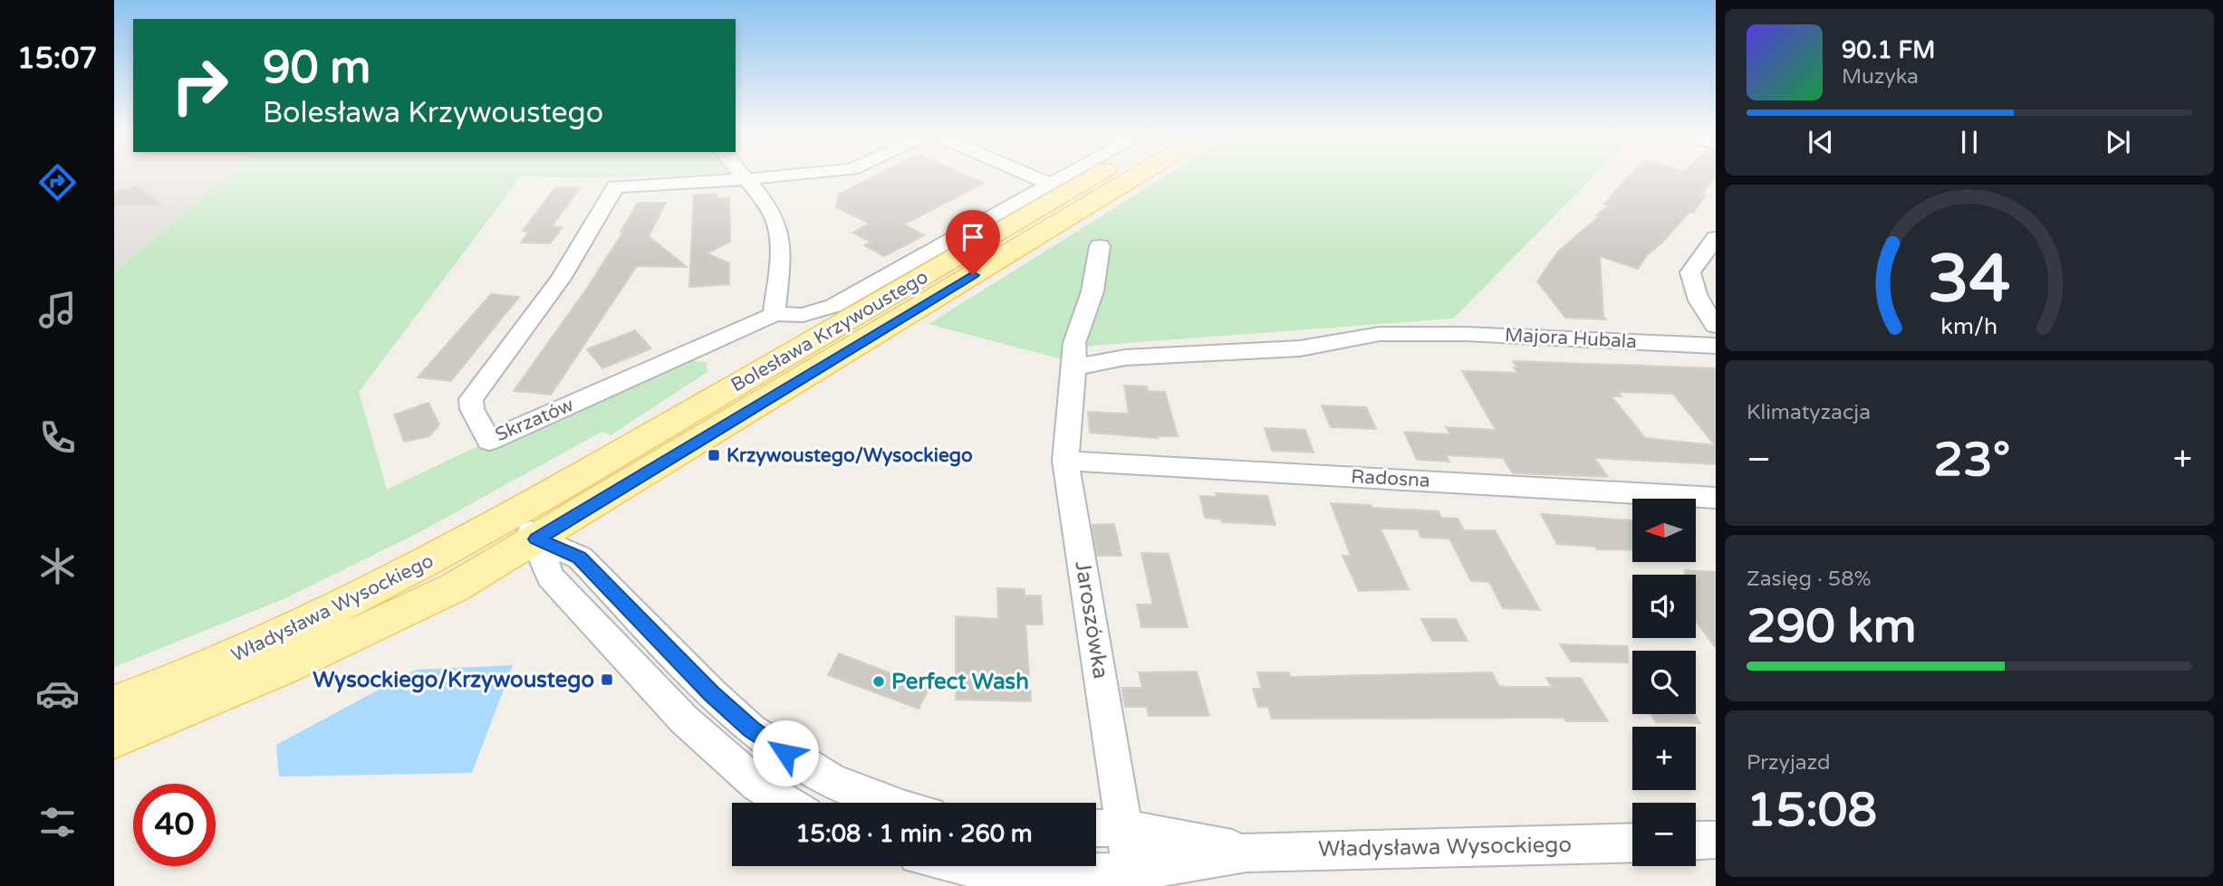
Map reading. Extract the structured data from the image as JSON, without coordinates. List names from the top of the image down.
{
  "streets": {
    "main road": ["Bolesława Krzywoustego", "Władysława Wysockiego"],
    "street": [
      "Majora Hubala",
      "Skrzatów",
      "Radosna",
      "Jaroszówka"
    ]
  },
  "crossings": [
    ["Bolesława Krzywoustego", "Władysława Wysockiego"],
    ["Majora Hubala", "Jaroszówka"],
    ["Radosna", "Jaroszówka"],
    ["Władysława Wysockiego", "Jaroszówka"]
  ],
  "places": {
    "transit": ["Krzywoustego/Wysockiego", "Wysockiego/Krzywoustego"],
    "other": ["Perfect Wash"]
  },
  "north": "left",
  "page": {
    "tabs": "15:07",
    "turn": ["90 m", "Bolesława Krzywoustego"],
    "song": ["90.1 FM", "Muzyka"],
    "tile": [
      "Klimatyzacja",
      ["Zasięg · 58%", "290 km"],
      ["Przyjazd", "15:08"]
    ],
    "heat": ["−", "23°", "+"],
    "map_buttons": ["+", "−"],
    "limit": "40",
    "trip": "15:08 · 1 min · 260 m",
    "gauge": ["34", "km/h"]
  }
}
